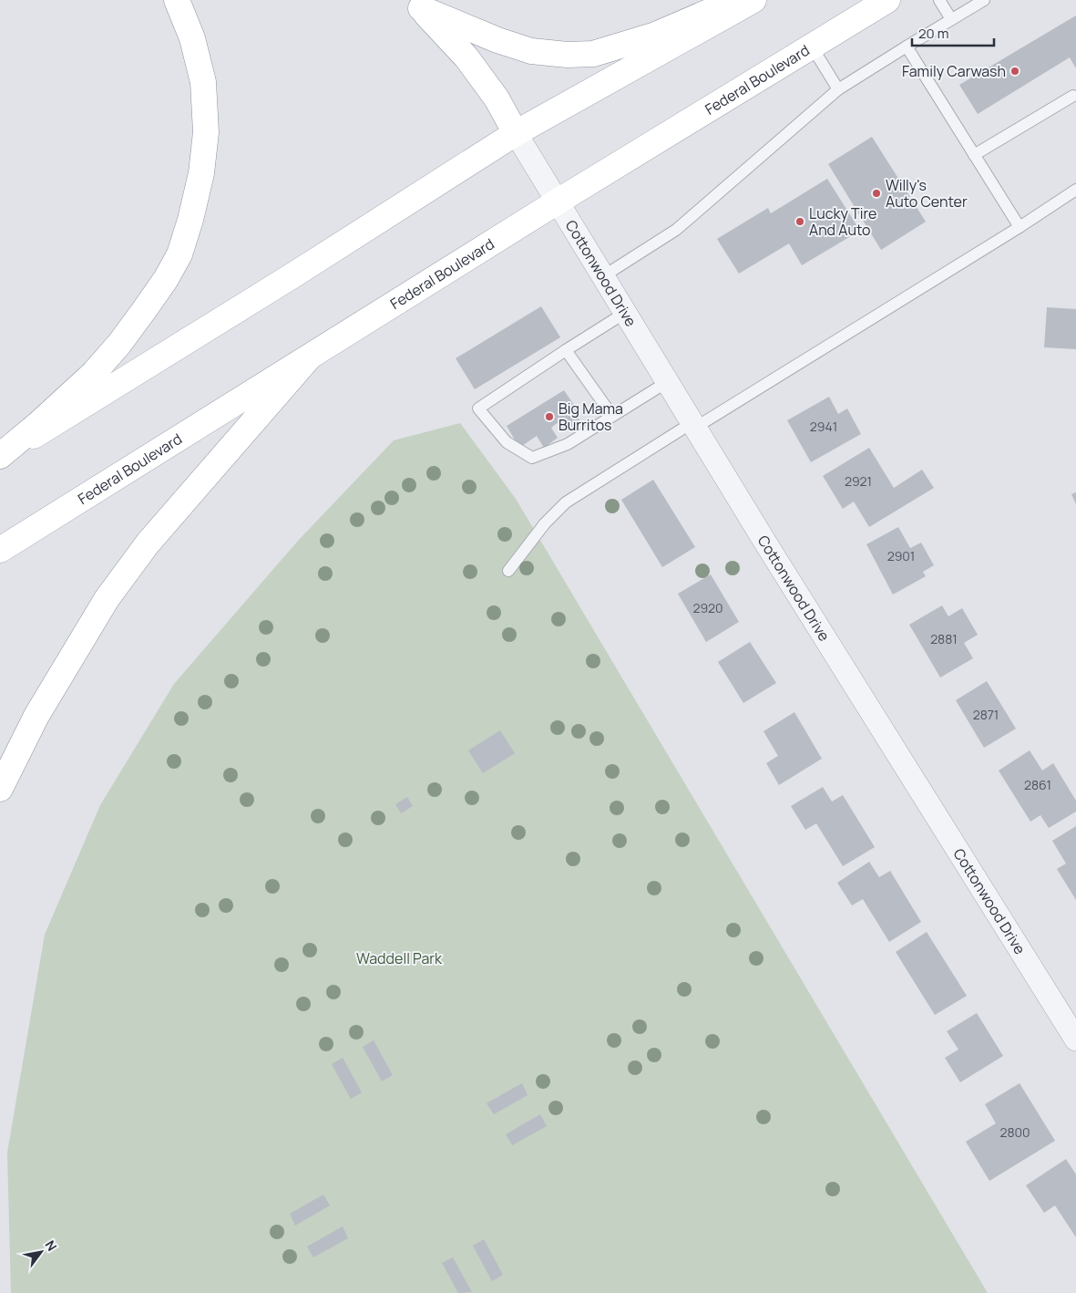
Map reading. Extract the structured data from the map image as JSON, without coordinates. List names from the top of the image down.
{
  "streets": {
    "main road": ["Federal Boulevard"],
    "street": ["Cottonwood Drive"]
  },
  "crossings": [
    ["Federal Boulevard", "Cottonwood Drive"]
  ],
  "parks": ["Waddell Park"],
  "places": [
    "Family Carwash",
    "Willy's Auto Center",
    "Lucky Tire And Auto",
    "Big Mama Burritos"
  ],
  "house_numbers": [
    "2941",
    "2921",
    "2901",
    "2920",
    "2881",
    "2871",
    "2861",
    "2800"
  ],
  "scale_bar": "20 m",
  "north": "top right"
}
